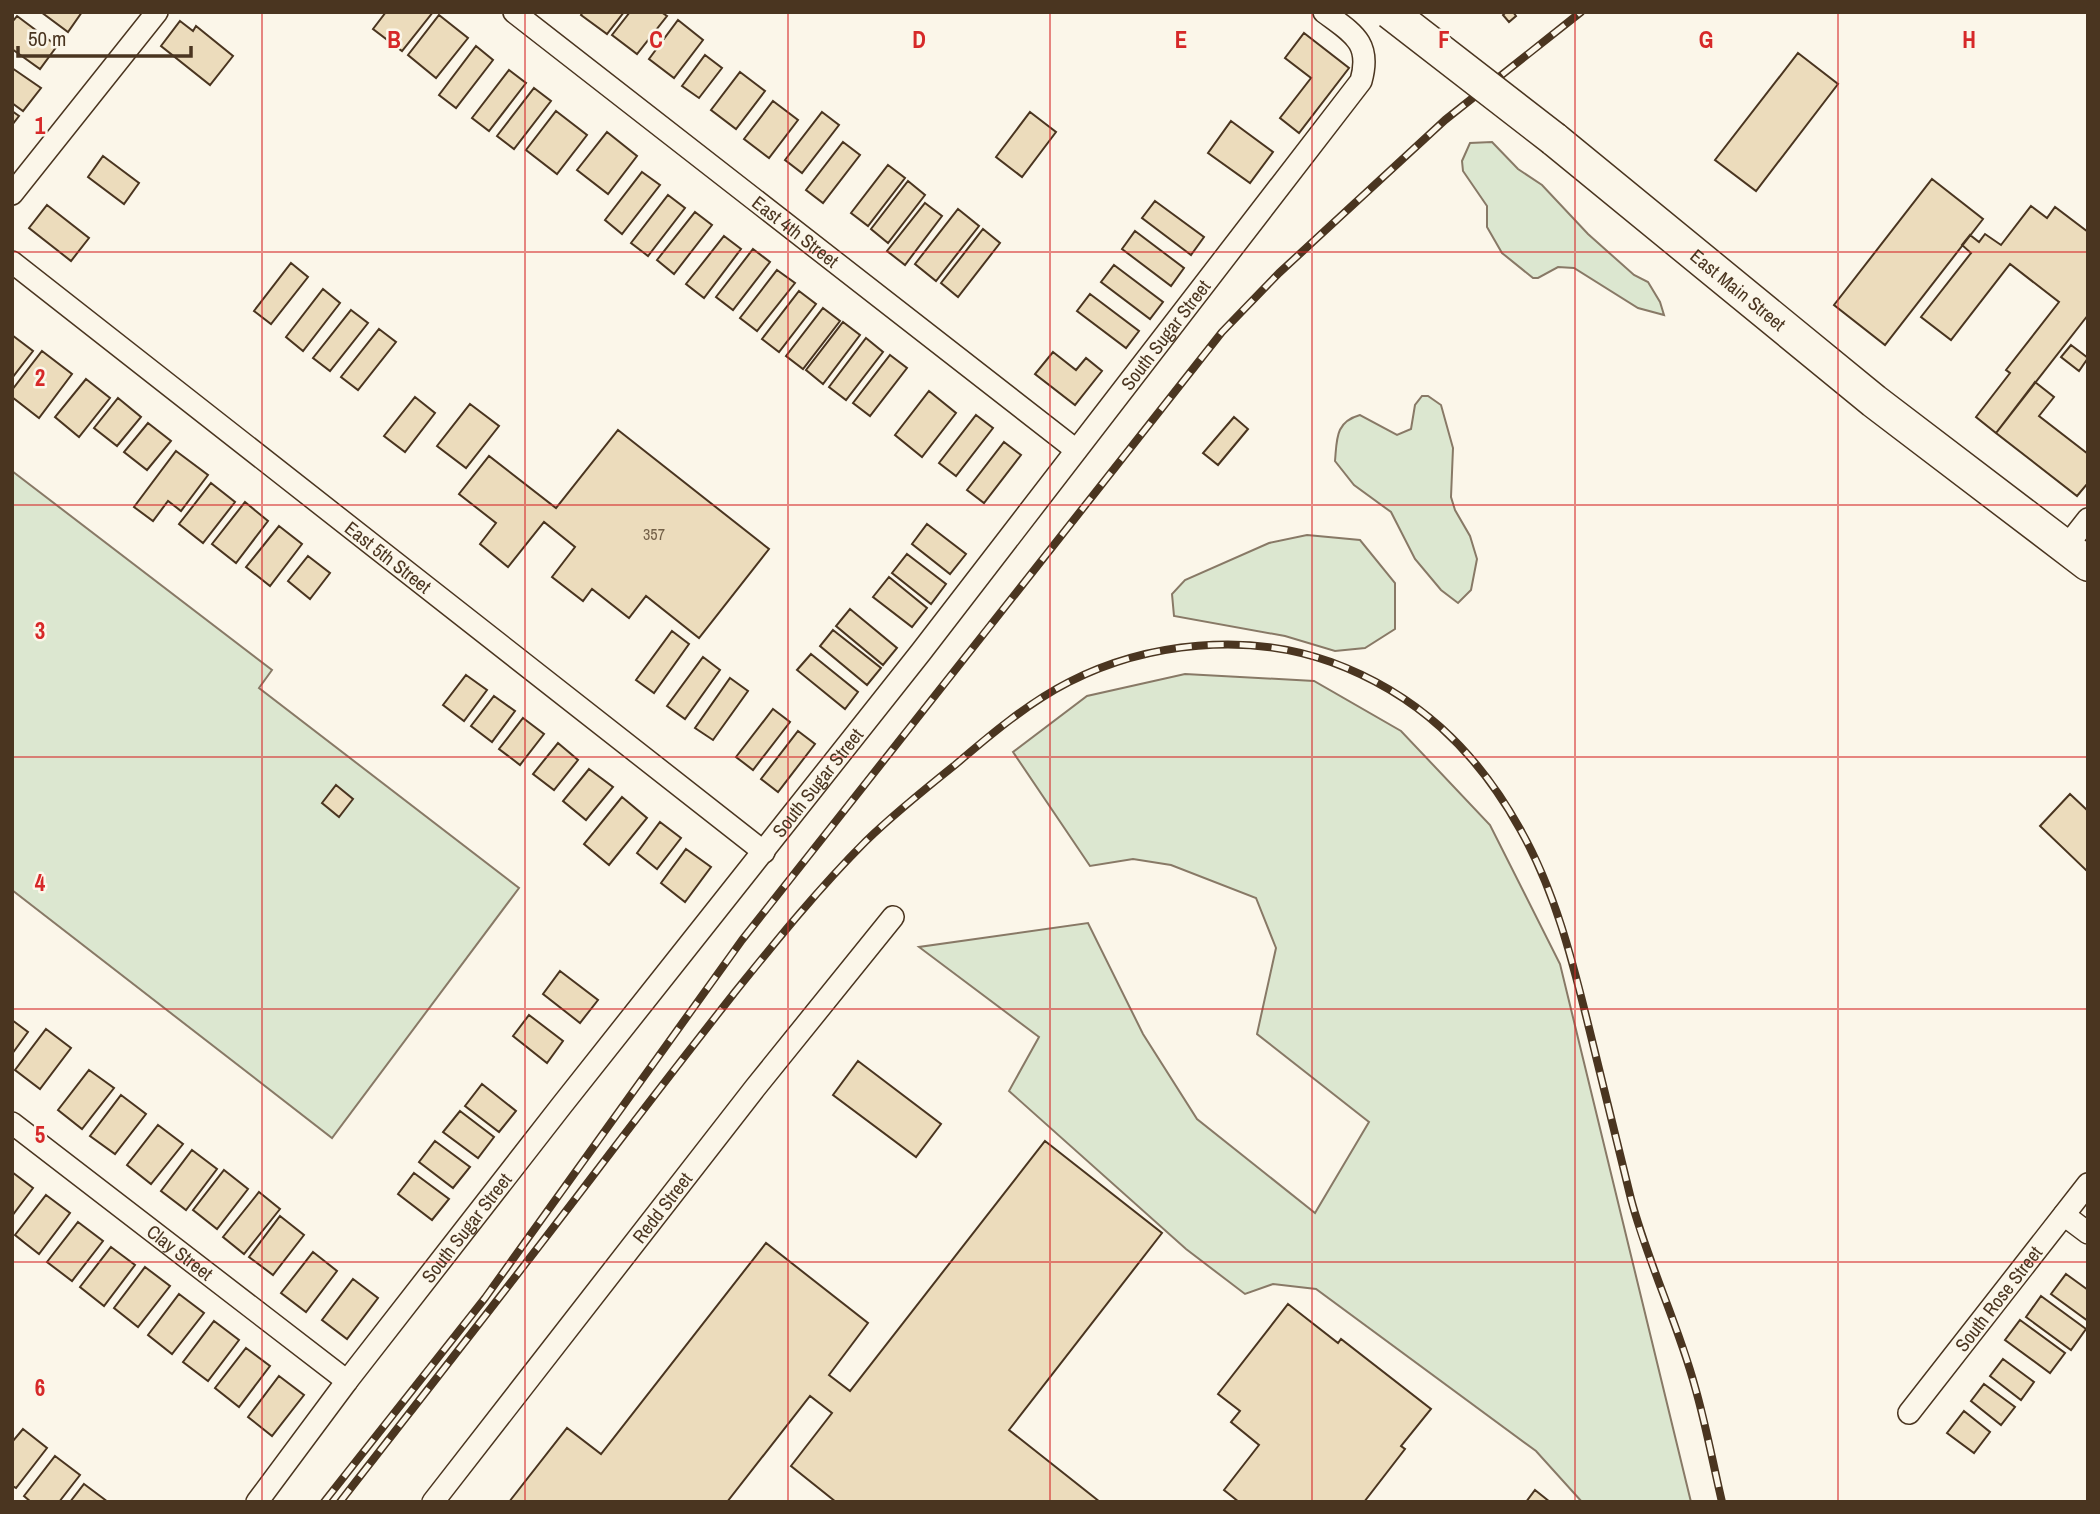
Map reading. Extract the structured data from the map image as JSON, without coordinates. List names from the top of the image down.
{
  "streets": {
    "main road": ["East Main Street"],
    "street": [
      "East 4th Street",
      "South Sugar Street",
      "East 5th Street",
      "Redd Street",
      "Clay Street",
      "South Rose Street"
    ]
  },
  "crossings": [
    ["East 4th Street", "South Sugar Street"],
    ["South Sugar Street", "East 5th Street"],
    ["South Sugar Street", "Clay Street"]
  ],
  "house_numbers": ["357"],
  "scale_bar": "50 m",
  "grid": {
    "columns": [
      "B",
      "C",
      "D",
      "E",
      "F",
      "G",
      "H"
    ],
    "rows": [
      "1",
      "2",
      "3",
      "4",
      "5",
      "6"
    ]
  }
}
